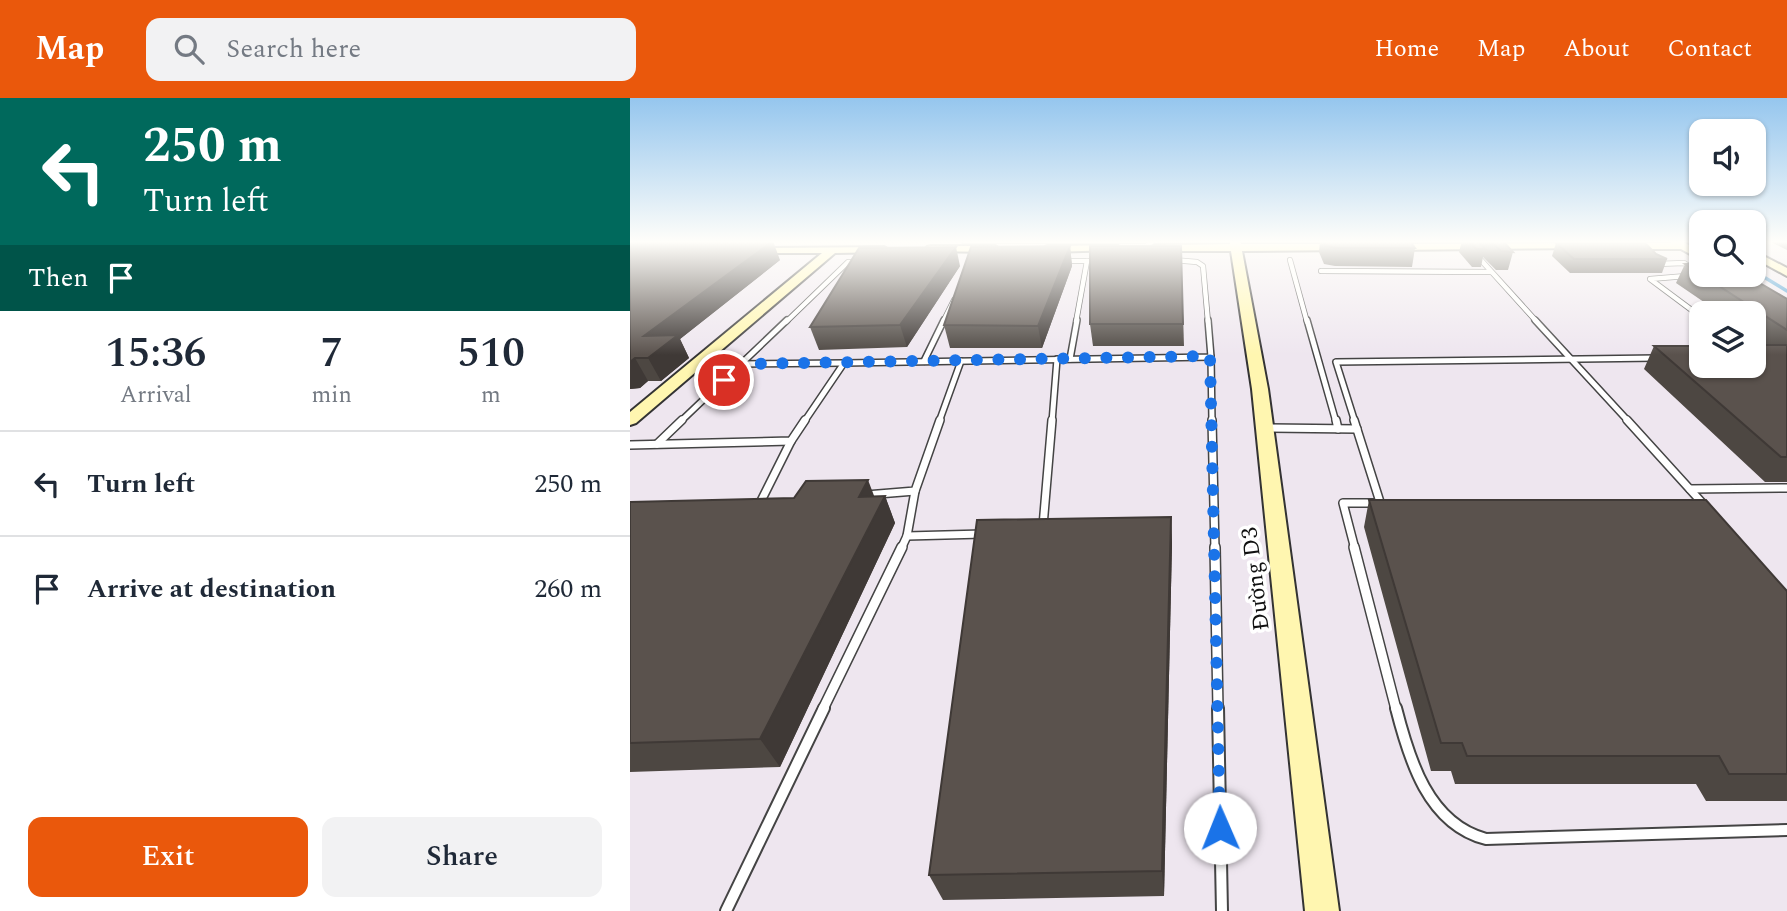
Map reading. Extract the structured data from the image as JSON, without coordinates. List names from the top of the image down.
{
  "streets": {
    "street": ["Đường D3"]
  },
  "page": {
    "header": "Map",
    "search": "Search here",
    "nav": [
      "Home",
      "Map",
      "About",
      "Contact"
    ],
    "turn": ["250 m", "Turn left"],
    "then": "Then",
    "eta": [
      "15:36",
      "Arrival",
      "7",
      "min",
      "510",
      "m"
    ],
    "list": [
      {
        "name": "Turn left",
        "value": "250 m"
      },
      {
        "name": "Arrive at destination",
        "value": "260 m"
      }
    ],
    "buttons": ["Exit", "Share"]
  }
}
